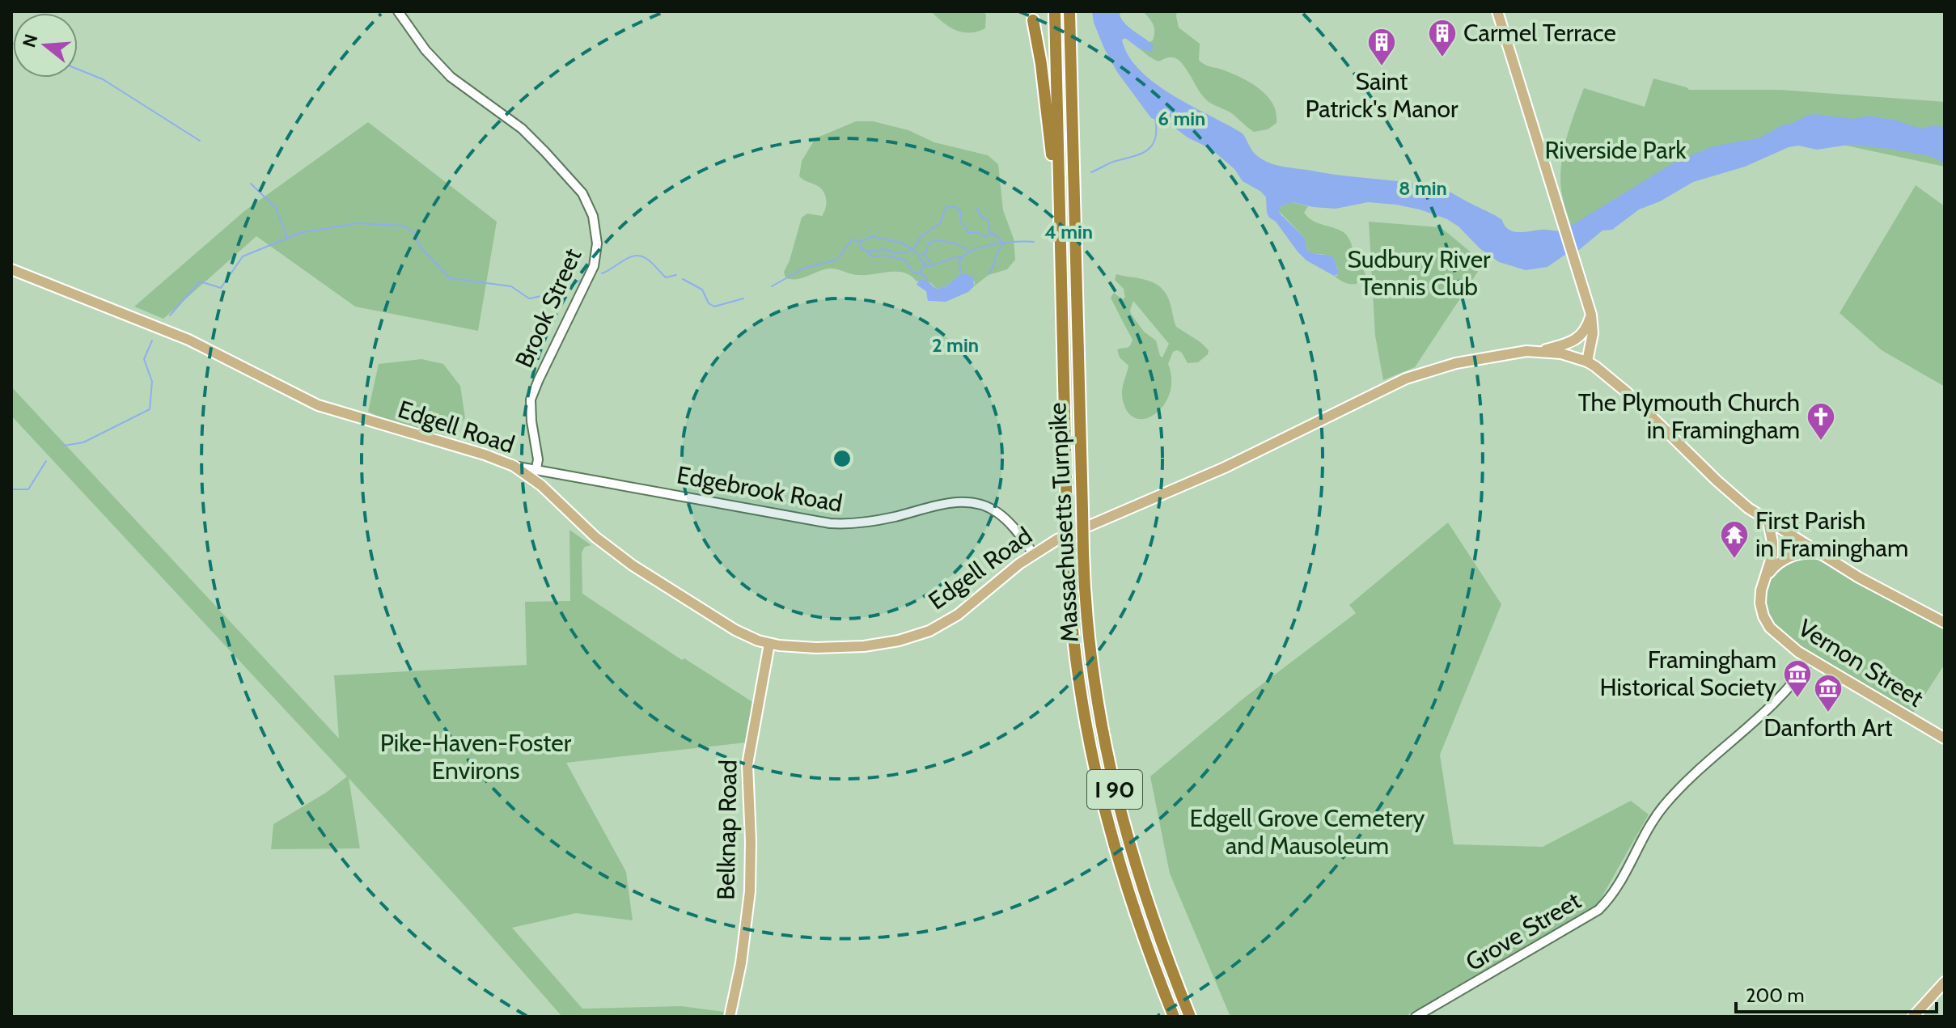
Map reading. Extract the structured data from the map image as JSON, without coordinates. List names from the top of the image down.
{
  "streets": {
    "highway": ["Massachusetts Turnpike", "I 90"],
    "main road": ["Edgell Road", "Vernon Street", "Belknap Road"],
    "street": ["Brook Street", "Edgebrook Road", "Grove Street"]
  },
  "crossings": [
    ["Brook Street", "Edgell Road"],
    ["Brook Street", "Edgebrook Road"],
    ["Edgell Road", "Edgebrook Road"],
    ["Edgell Road", "Vernon Street"],
    ["Edgell Road", "Belknap Road"],
    ["Vernon Street", "Grove Street"]
  ],
  "parks": [
    "Riverside Park",
    "Sudbury River Tennis Club",
    "Pike-Haven-Foster Environs",
    "Edgell Grove Cemetery and Mausoleum"
  ],
  "places": {
    "building": ["Carmel Terrace", "Saint Patrick's Manor"],
    "church": ["The Plymouth Church in Framingham"],
    "temple": ["First Parish in Framingham"],
    "museum": ["Framingham Historical Society", "Danforth Art"]
  },
  "scale_bar": "200 m",
  "north": "left",
  "rings": [
    "6 min",
    "8 min",
    "4 min",
    "2 min"
  ]
}
